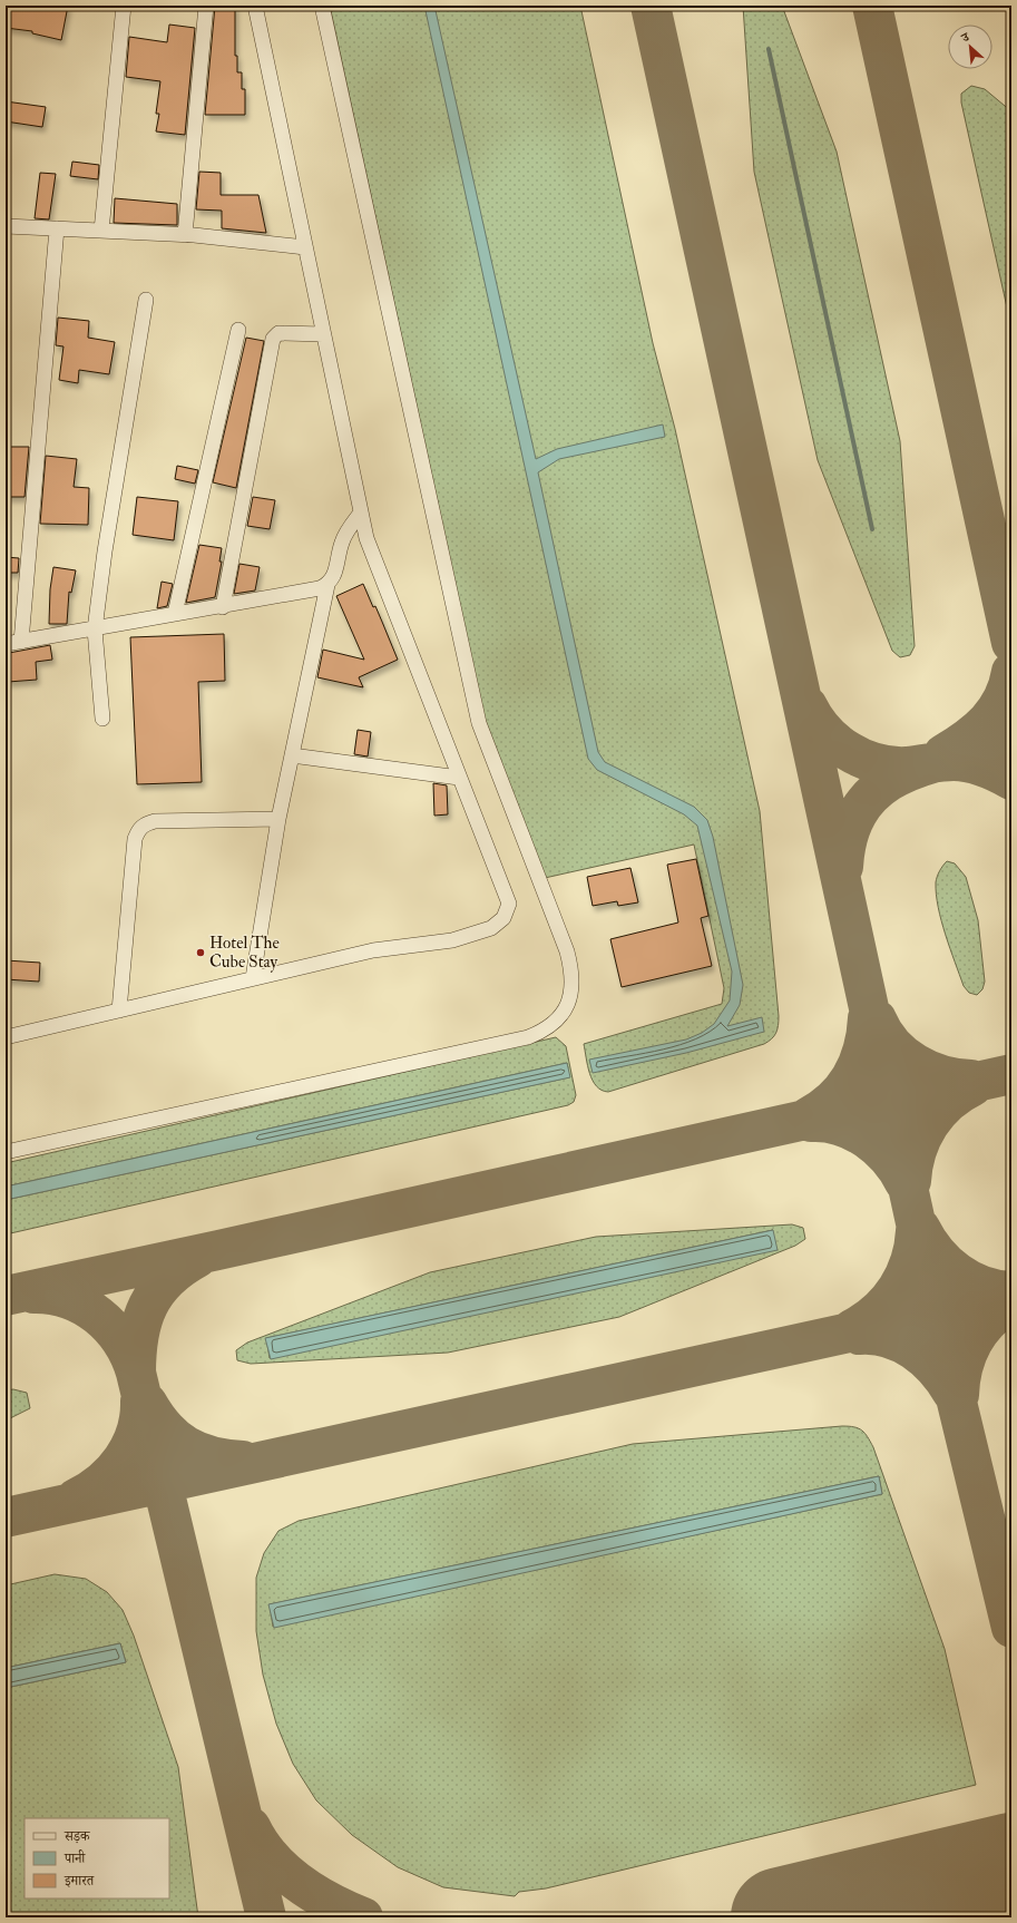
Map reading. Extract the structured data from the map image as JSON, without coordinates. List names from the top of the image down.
{
  "places": ["Hotel The Cube Stay"],
  "legend": ["सड़क", "पानी", "इमारत"],
  "north": "top left"
}
